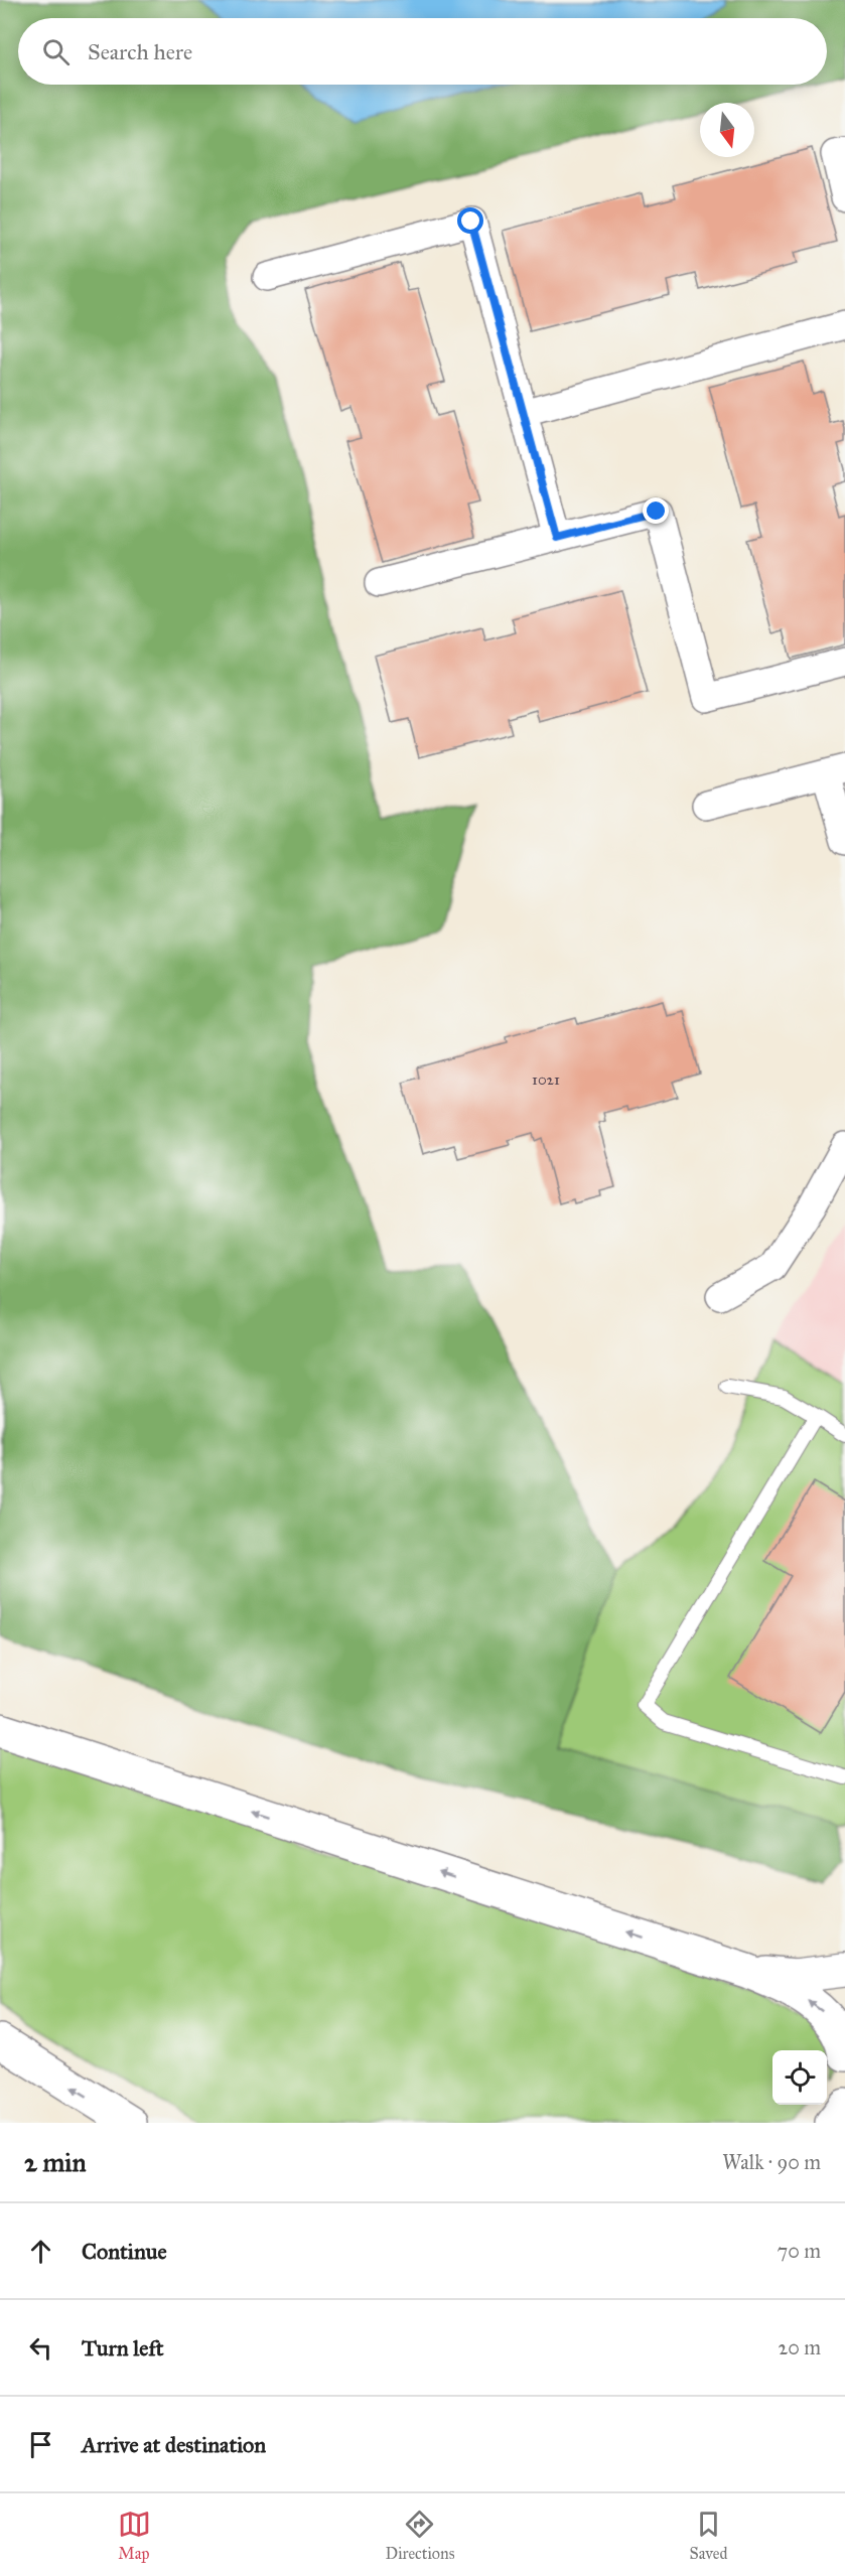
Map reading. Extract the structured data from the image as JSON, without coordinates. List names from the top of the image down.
{
  "house_numbers": ["1021"],
  "north": "bottom",
  "page": {
    "search": "Search here",
    "heading": ["2 min", "Walk · 90 m"],
    "list": [
      ["Continue", "70 m"],
      ["Turn left", "20 m"],
      "Arrive at destination"
    ],
    "nav": ["Map", "Directions", "Saved"]
  }
}
